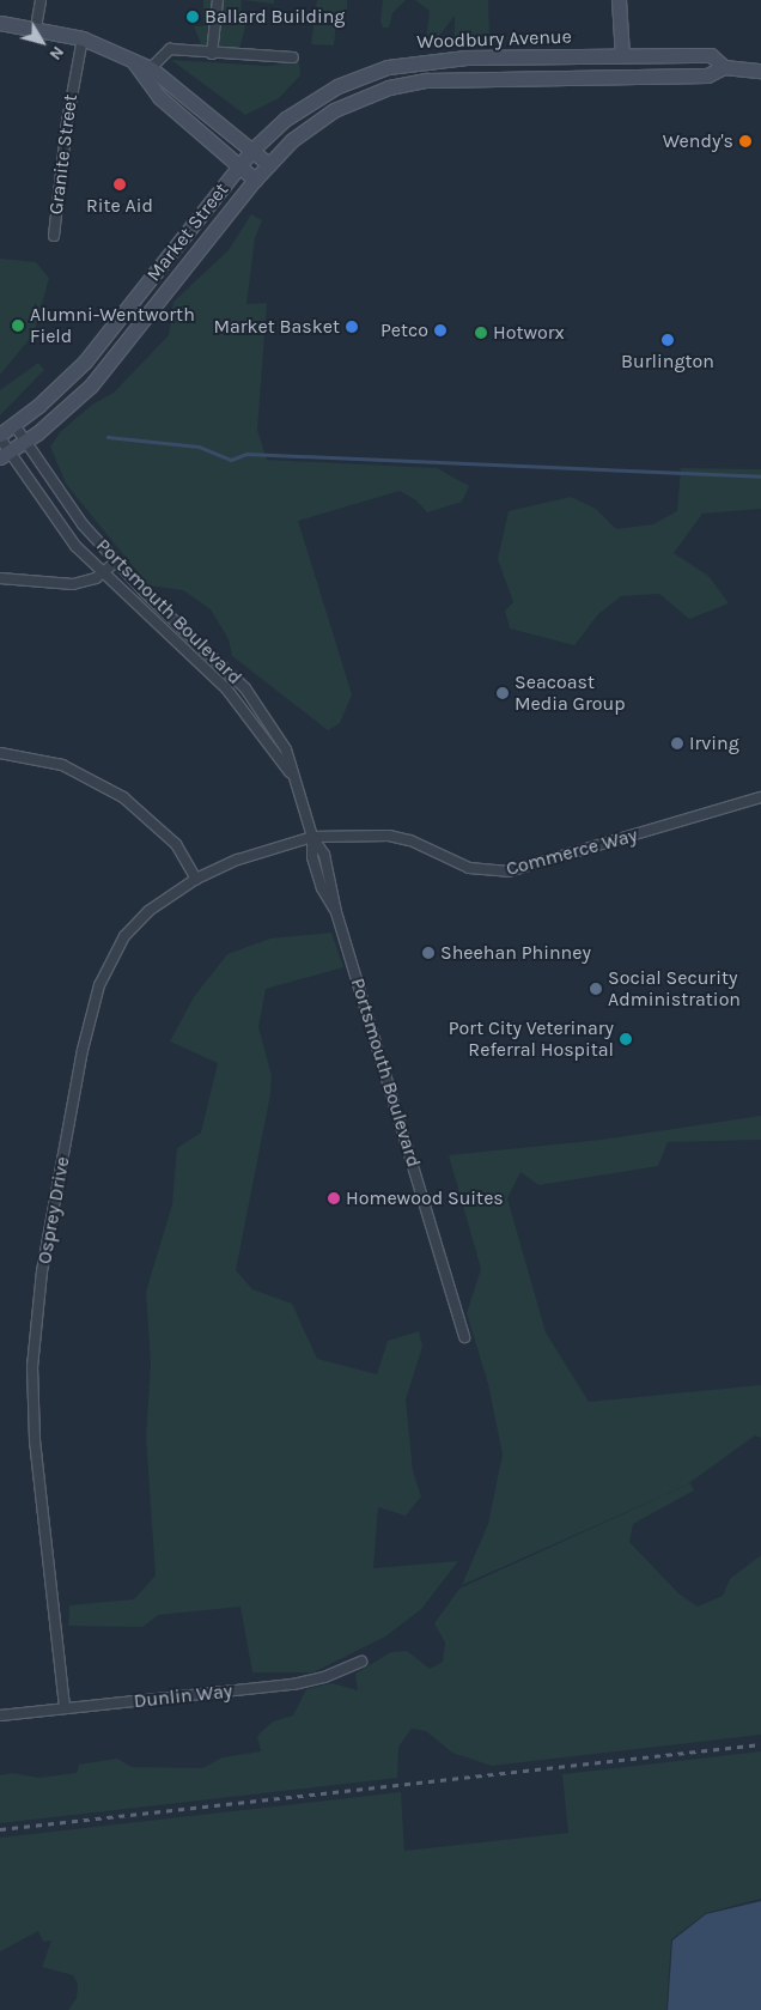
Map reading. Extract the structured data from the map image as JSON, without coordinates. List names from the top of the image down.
{
  "streets": {
    "main road": ["Woodbury Avenue", "Market Street"],
    "street": [
      "Granite Street",
      "Portsmouth Boulevard",
      "Commerce Way",
      "Osprey Drive",
      "Dunlin Way"
    ]
  },
  "crossings": [
    ["Woodbury Avenue", "Market Street"],
    ["Market Street", "Portsmouth Boulevard"],
    ["Portsmouth Boulevard", "Commerce Way"],
    ["Portsmouth Boulevard", "Osprey Drive"],
    ["Commerce Way", "Osprey Drive"],
    ["Osprey Drive", "Dunlin Way"]
  ],
  "places": [
    "Ballard Building",
    "Wendy's",
    "Rite Aid",
    "Alumni-Wentworth Field",
    "Market Basket",
    "Petco",
    "Hotworx",
    "Burlington",
    "Seacoast Media Group",
    "Irving",
    "Sheehan Phinney",
    "Social Security Administration",
    "Port City Veterinary Referral Hospital",
    "Homewood Suites"
  ],
  "north": "bottom right"
}
